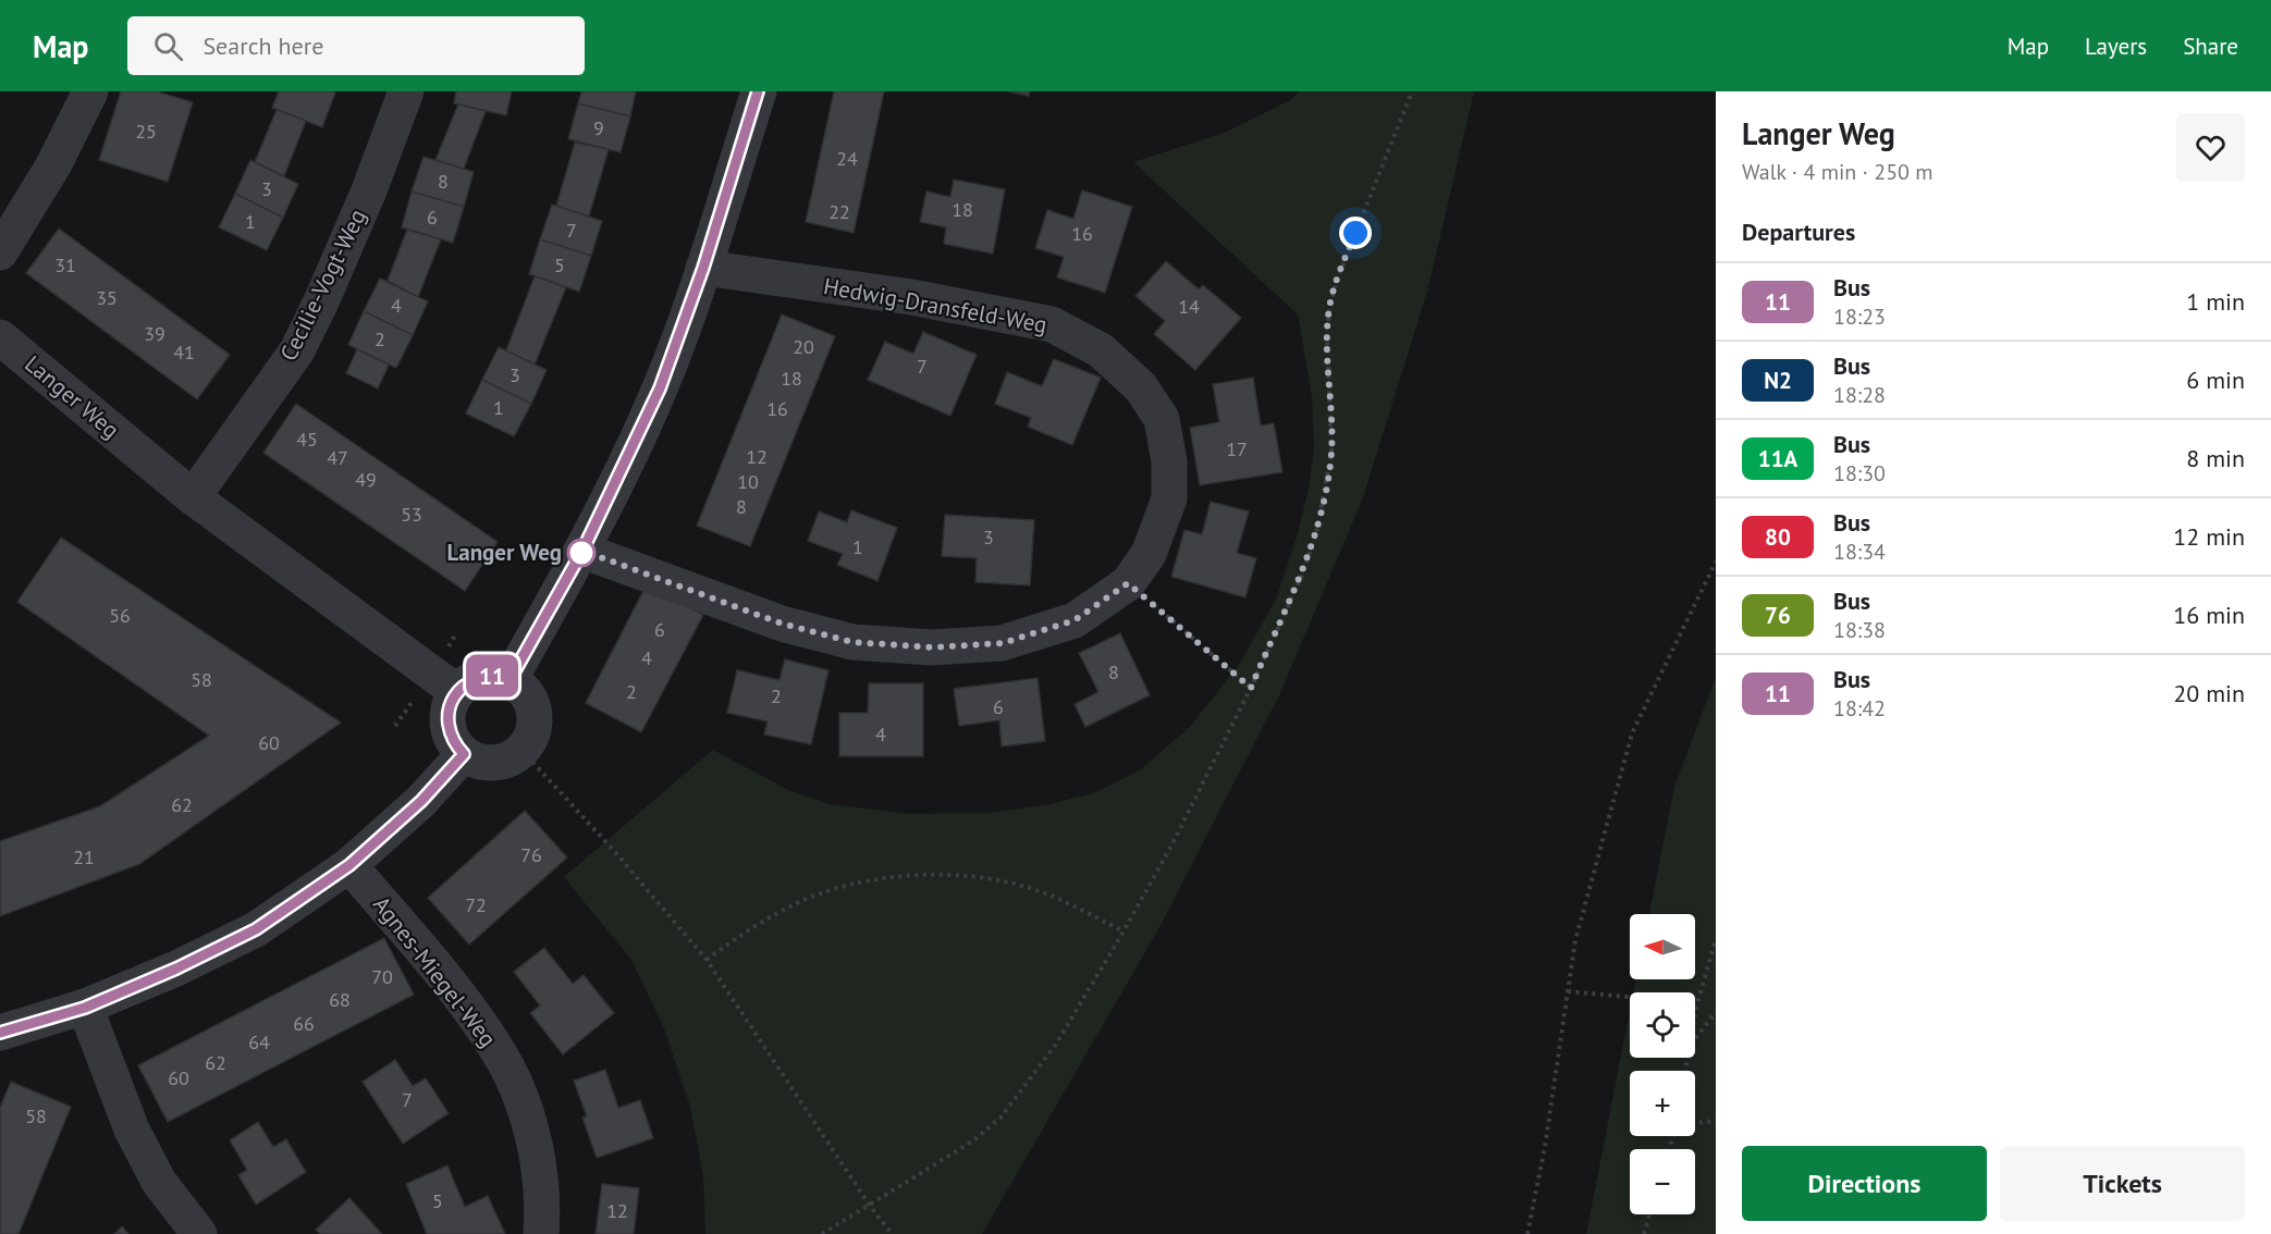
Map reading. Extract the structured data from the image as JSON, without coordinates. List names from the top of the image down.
{
  "streets": {
    "street": [
      "Cecilie-Vogt-Weg",
      "Hedwig-Dransfeld-Weg",
      "Langer Weg",
      "Agnes-Miegel-Weg"
    ]
  },
  "crossings": [
    ["Cecilie-Vogt-Weg", "Langer Weg"]
  ],
  "places": ["Langer Weg"],
  "lines": ["bus line 11"],
  "house_numbers": [
    "9",
    "25",
    "24",
    "8",
    "3",
    "18",
    "22",
    "6",
    "1",
    "7",
    "16",
    "31",
    "5",
    "35",
    "4",
    "14",
    "39",
    "2",
    "20",
    "41",
    "7",
    "3",
    "18",
    "1",
    "16",
    "45",
    "17",
    "12",
    "47",
    "49",
    "10",
    "8",
    "53",
    "3",
    "1",
    "56",
    "6",
    "4",
    "8",
    "58",
    "2",
    "2",
    "6",
    "4",
    "60",
    "62",
    "76",
    "21",
    "72",
    "70",
    "68",
    "66",
    "64",
    "62",
    "60",
    "7",
    "58",
    "5",
    "12"
  ],
  "north": "left",
  "page": {
    "header": "Map",
    "search": "Search here",
    "nav": ["Map", "Layers", "Share"],
    "on_map": "11",
    "heading": [
      ["Langer Weg", "Walk · 4 min · 250 m"],
      "Departures"
    ],
    "list": [
      {
        "mark": "11",
        "name": "Bus",
        "note": "18:23",
        "value": "1 min"
      },
      {
        "mark": "N2",
        "name": "Bus",
        "note": "18:28",
        "value": "6 min"
      },
      {
        "mark": "11A",
        "name": "Bus",
        "note": "18:30",
        "value": "8 min"
      },
      {
        "mark": "80",
        "name": "Bus",
        "note": "18:34",
        "value": "12 min"
      },
      {
        "mark": "76",
        "name": "Bus",
        "note": "18:38",
        "value": "16 min"
      },
      {
        "mark": "11",
        "name": "Bus",
        "note": "18:42",
        "value": "20 min"
      }
    ],
    "map_buttons": ["+", "−"],
    "buttons": ["Directions", "Tickets"]
  }
}
